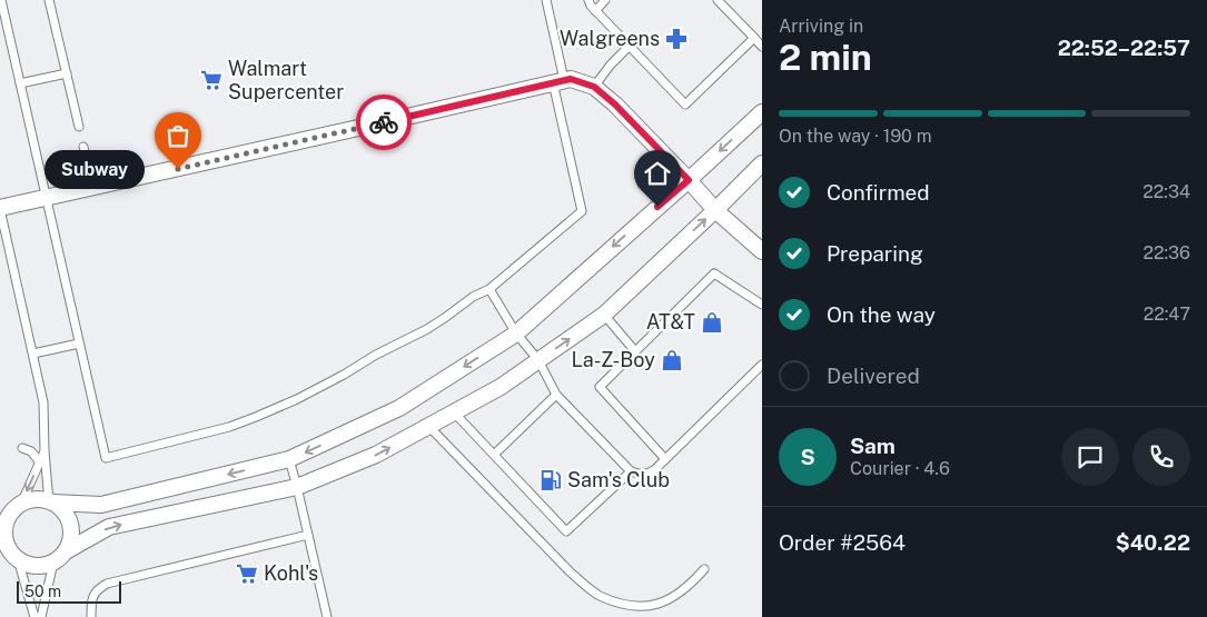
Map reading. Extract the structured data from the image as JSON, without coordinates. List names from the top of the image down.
{
  "places": {
    "pharmacy": ["Walgreens"],
    "supermarket": ["Walmart Supercenter", "Kohl's"],
    "other": ["Subway"],
    "shop": ["AT&T", "La-Z-Boy"],
    "fuel station": ["Sam's Club"]
  },
  "scale_bar": "50 m",
  "page": {
    "heading": ["2 min", "Arriving in", "22:52–22:57"],
    "panel": [
      "Sam",
      "Courier · 4.6",
      "Order #2564",
      "$40.22"
    ],
    "bar": "On the way · 190 m",
    "bubble": "Subway",
    "list": [
      ["Confirmed", "22:34"],
      ["Preparing", "22:36"],
      ["On the way", "22:47"],
      "Delivered"
    ],
    "round": "S",
    "scale": "50 m"
  }
}
